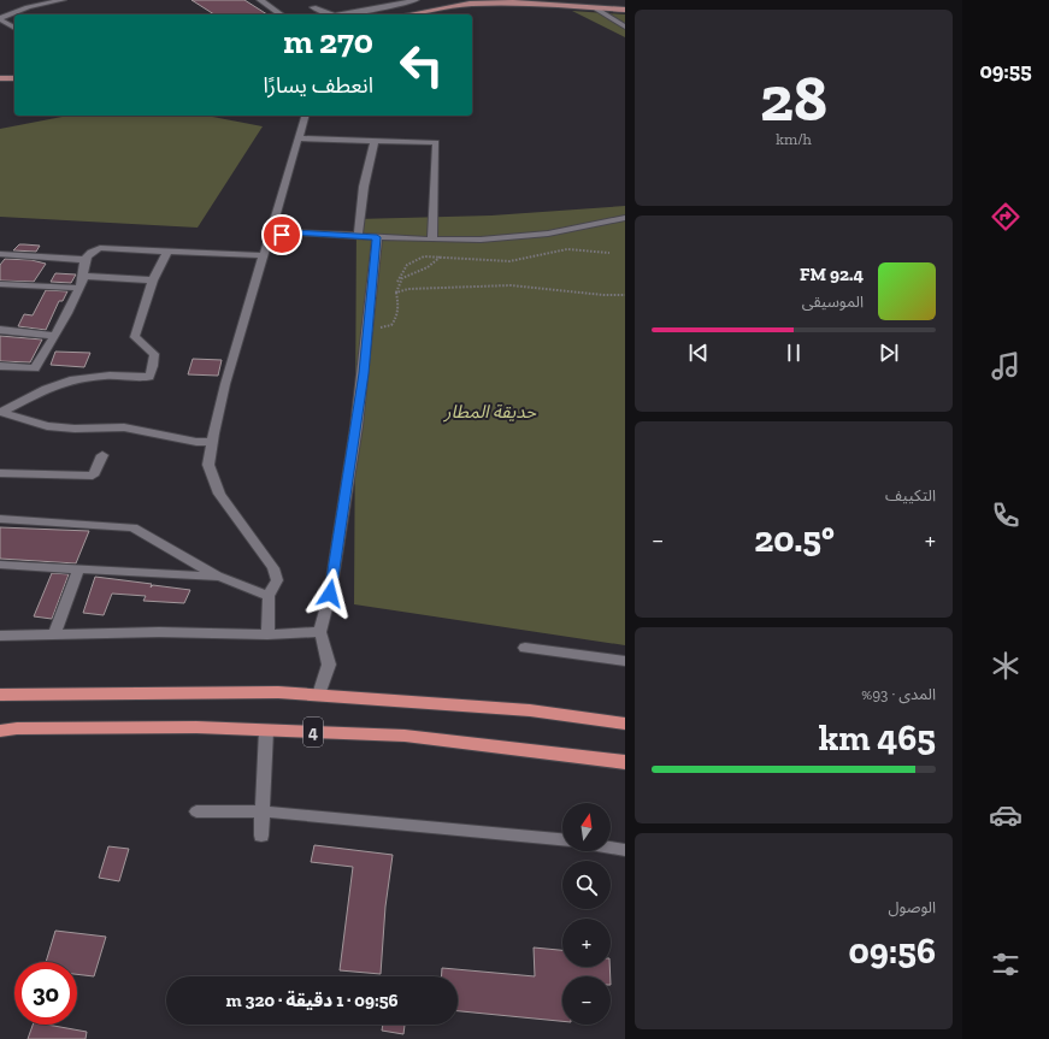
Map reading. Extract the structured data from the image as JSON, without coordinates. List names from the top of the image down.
{
  "streets": {
    "highway": ["4"]
  },
  "parks": ["حديقة المطار"],
  "north": "top",
  "page": {
    "tabs": "09:55",
    "tile": [
      ["28", "km/h"],
      "التكييف",
      ["المدى · 93%", "465 km"],
      ["الوصول", "09:56"]
    ],
    "turn": ["270 m", "انعطف يسارًا"],
    "song": ["92.4 FM", "الموسيقى"],
    "heat": ["−", "20.5°", "+"],
    "map_buttons": ["+", "−"],
    "limit": "30",
    "trip": "09:56 · 1 دقيقة · 320 m"
  }
}
